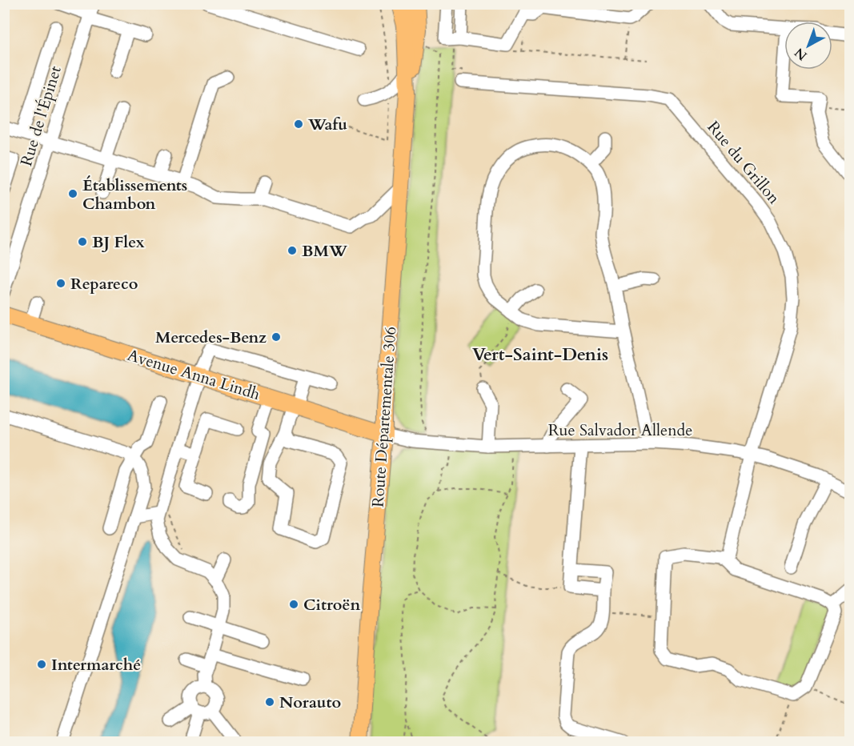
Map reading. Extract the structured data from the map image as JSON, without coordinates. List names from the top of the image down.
{
  "streets": {
    "main road": ["Avenue Anna Lindh", "Route Départementale 306"],
    "street": ["Rue de l'Épinet", "Rue du Grillon", "Rue Salvador Allende"]
  },
  "crossings": [
    ["Rue du Grillon", "Rue Salvador Allende"],
    ["Avenue Anna Lindh", "Route Départementale 306"],
    ["Avenue Anna Lindh", "Rue Salvador Allende"],
    ["Route Départementale 306", "Rue Salvador Allende"]
  ],
  "districts": ["Vert-Saint-Denis"],
  "places": [
    "Wafu",
    "Établissements Chambon",
    "BJ Flex",
    "BMW",
    "Repareco",
    "Mercedes-Benz",
    "Citroën",
    "Intermarché",
    "Norauto"
  ],
  "north": "bottom left"
}
